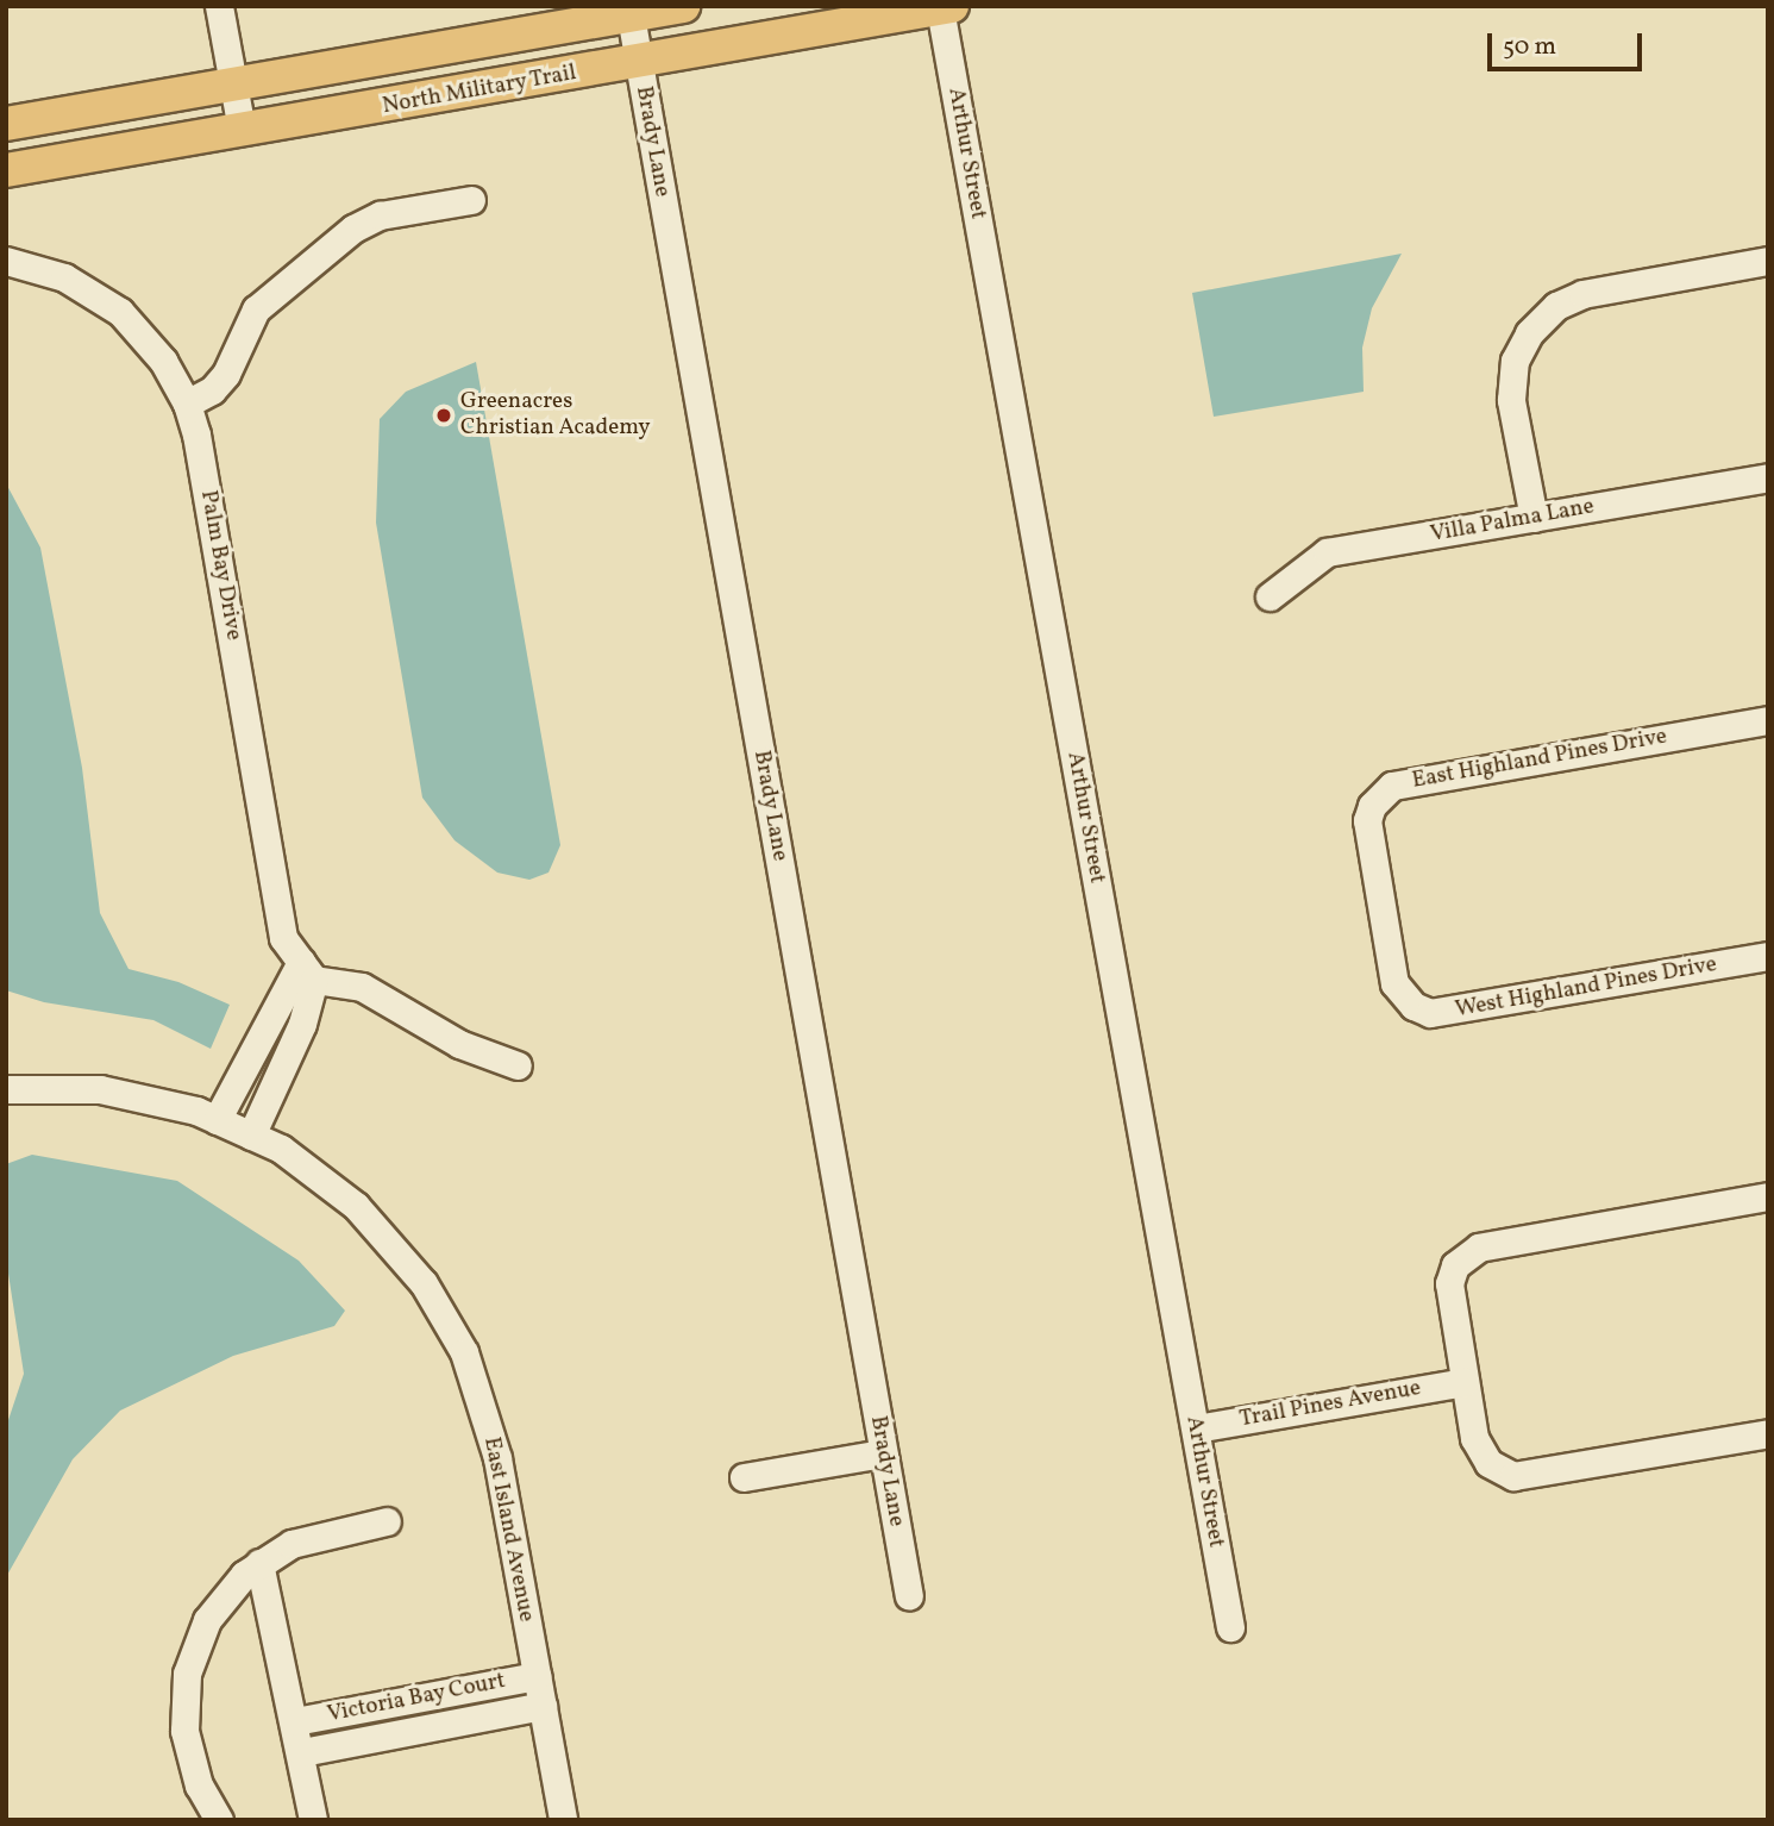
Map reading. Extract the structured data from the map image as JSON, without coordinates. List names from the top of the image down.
{
  "streets": {
    "main road": ["North Military Trail"],
    "street": [
      "Brady Lane",
      "Arthur Street",
      "Villa Palma Lane",
      "Palm Bay Drive",
      "East Highland Pines Drive",
      "West Highland Pines Drive",
      "Trail Pines Avenue",
      "East Island Avenue",
      "Victoria Bay Court"
    ]
  },
  "crossings": [
    ["North Military Trail", "Brady Lane"],
    ["North Military Trail", "Arthur Street"],
    ["Arthur Street", "Trail Pines Avenue"],
    ["East Highland Pines Drive", "West Highland Pines Drive"],
    ["East Island Avenue", "Victoria Bay Court"]
  ],
  "places": ["Greenacres Christian Academy"],
  "scale_bar": "50 m"
}
